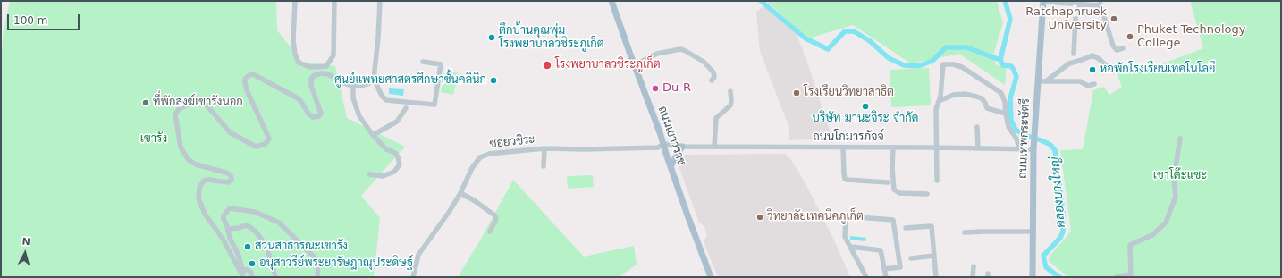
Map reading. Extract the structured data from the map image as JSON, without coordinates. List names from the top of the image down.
{
  "streets": {
    "main road": ["ถนนเยาวราช", "ถนนเทพกระษัตรี"],
    "street": ["ถนนโกมารภัจจ์", "ซอยวชิระ"]
  },
  "crossings": [
    ["ถนนเยาวราช", "ถนนโกมารภัจจ์"],
    ["ถนนเยาวราช", "ซอยวชิระ"],
    ["ถนนโกมารภัจจ์", "ถนนเทพกระษัตรี"],
    ["ถนนโกมารภัจจ์", "ซอยวชิระ"]
  ],
  "water": ["คลองบางใหญ่"],
  "parks": ["เขารัง", "เขาโต๊ะแซะ"],
  "places": [
    "Ratchaphruek University",
    "Phuket Technology College",
    "ตึกบ้านคุณพุ่ม โรงพยาบาลวชิระภูเก็ต",
    "โรงพยาบาลวชิระภูเก็ต",
    "หอพักโรงเรียนเทคโนโลยี",
    "ศูนย์แพทยศาสตรศึกษาชั้นคลินิก",
    "Du-R",
    "โรงเรียนวิทยาสาธิต",
    "ที่พักสงฆ์เขารังนอก",
    "บริษัท มานะจิระ จำกัด",
    "วิทยาลัยเทคนิคภูเก็ต",
    "สวนสาธารณะเขารัง",
    "อนุสาวรีย์พระยารัษฎาณุประดิษฐ์"
  ],
  "scale_bar": "100 m",
  "north": "top"
}
